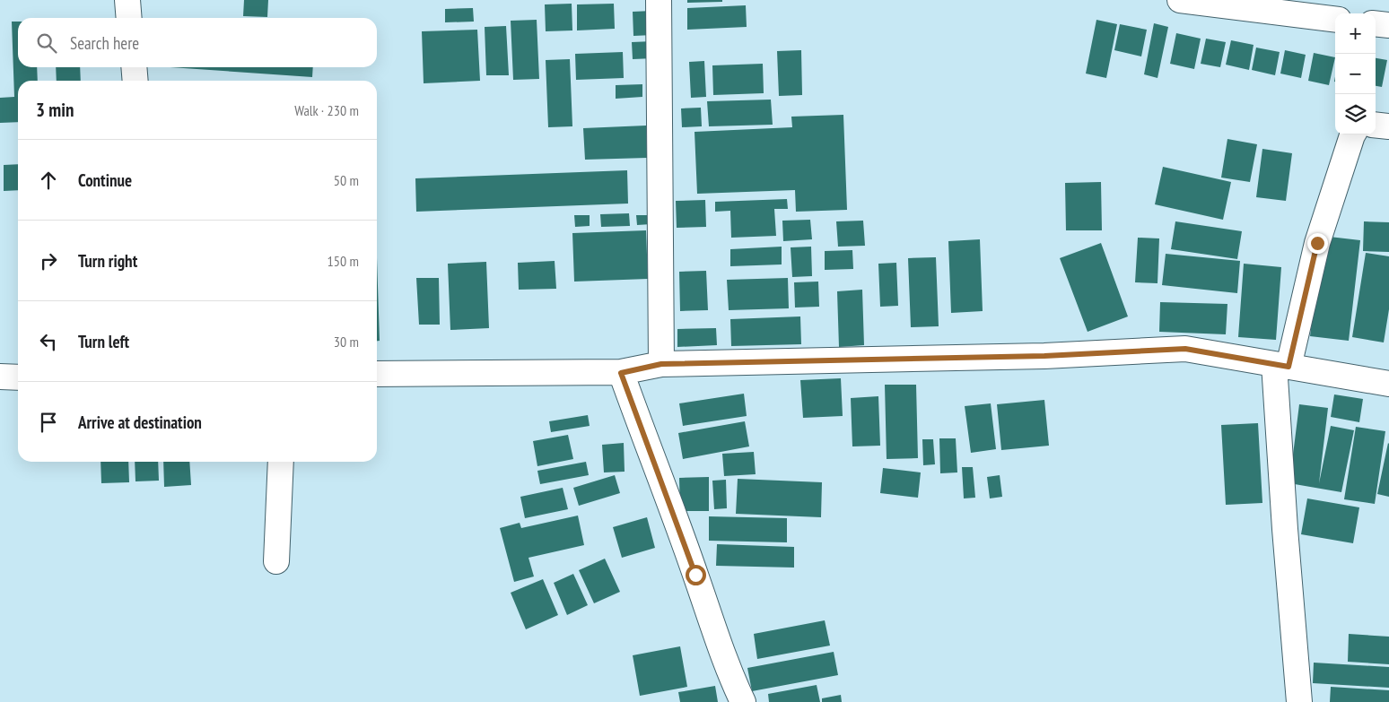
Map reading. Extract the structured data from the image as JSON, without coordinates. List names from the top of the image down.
{
  "page": {
    "map_buttons": ["+", "−"],
    "search": "Search here",
    "heading": ["3 min", "Walk · 230 m"],
    "list": [
      ["Continue", "50 m"],
      ["Turn right", "150 m"],
      ["Turn left", "30 m"],
      "Arrive at destination"
    ]
  }
}
